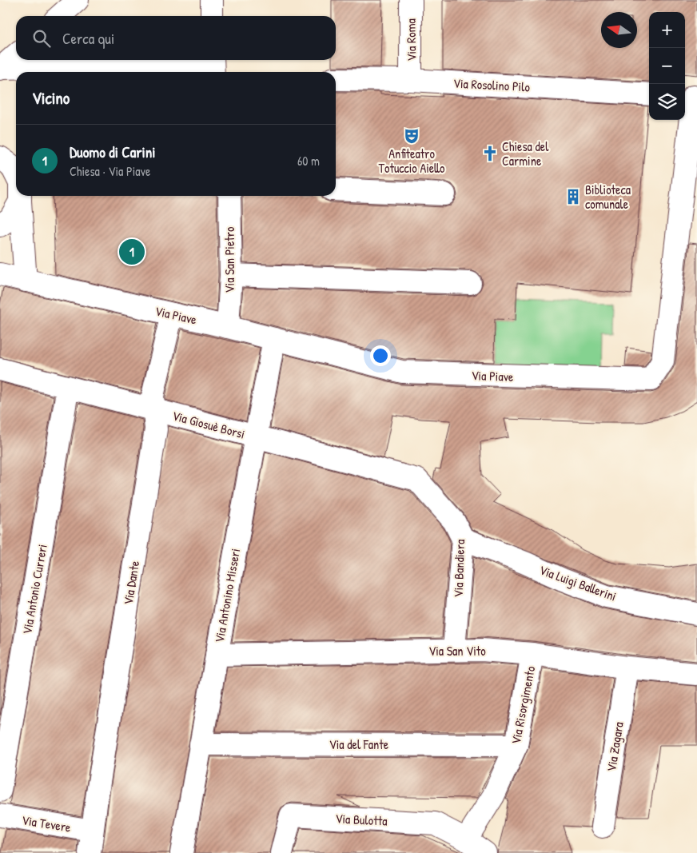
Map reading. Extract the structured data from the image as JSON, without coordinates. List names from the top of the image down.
{
  "streets": {
    "street": [
      "Via Roma",
      "Via Rosolino Pilo",
      "Via San Pietro",
      "Via Piave",
      "Via Giosuè Borsi",
      "Via Bandiera",
      "Via Dante",
      "Via Luigi Ballerini",
      "Via Antonio Curreri",
      "Via Antonino Misseri",
      "Via San Vito",
      "Via Risorgimento",
      "Via del Fante",
      "Via Zagara",
      "Via Bulotta",
      "Via Tevere"
    ]
  },
  "crossings": [
    ["Via Roma", "Via Rosolino Pilo"],
    ["Via San Pietro", "Via Piave"],
    ["Via Piave", "Via Dante"],
    ["Via Piave", "Via Antonino Misseri"],
    ["Via Giosuè Borsi", "Via Bandiera"],
    ["Via Giosuè Borsi", "Via Dante"],
    ["Via Giosuè Borsi", "Via Antonio Curreri"],
    ["Via Giosuè Borsi", "Via Antonino Misseri"],
    ["Via Bandiera", "Via Luigi Ballerini"],
    ["Via Bandiera", "Via San Vito"],
    ["Via Dante", "Via Tevere"],
    ["Via Antonino Misseri", "Via San Vito"],
    ["Via Antonino Misseri", "Via del Fante"],
    ["Via San Vito", "Via Risorgimento"],
    ["Via San Vito", "Via Zagara"],
    ["Via Risorgimento", "Via del Fante"],
    ["Via Risorgimento", "Via Bulotta"]
  ],
  "places": {
    "theatre": ["Anfiteatro Totuccio Aiello"],
    "church": ["Chiesa del Carmine"],
    "building": ["Biblioteca comunale"]
  },
  "north": "left",
  "page": {
    "map_buttons": ["+", "−"],
    "search": "Cerca qui",
    "heading": "Vicino",
    "list": [
      {
        "mark": "1",
        "name": "Duomo di Carini",
        "note": "Chiesa · Via Piave",
        "value": "60 m"
      }
    ],
    "pins": "1"
  }
}
